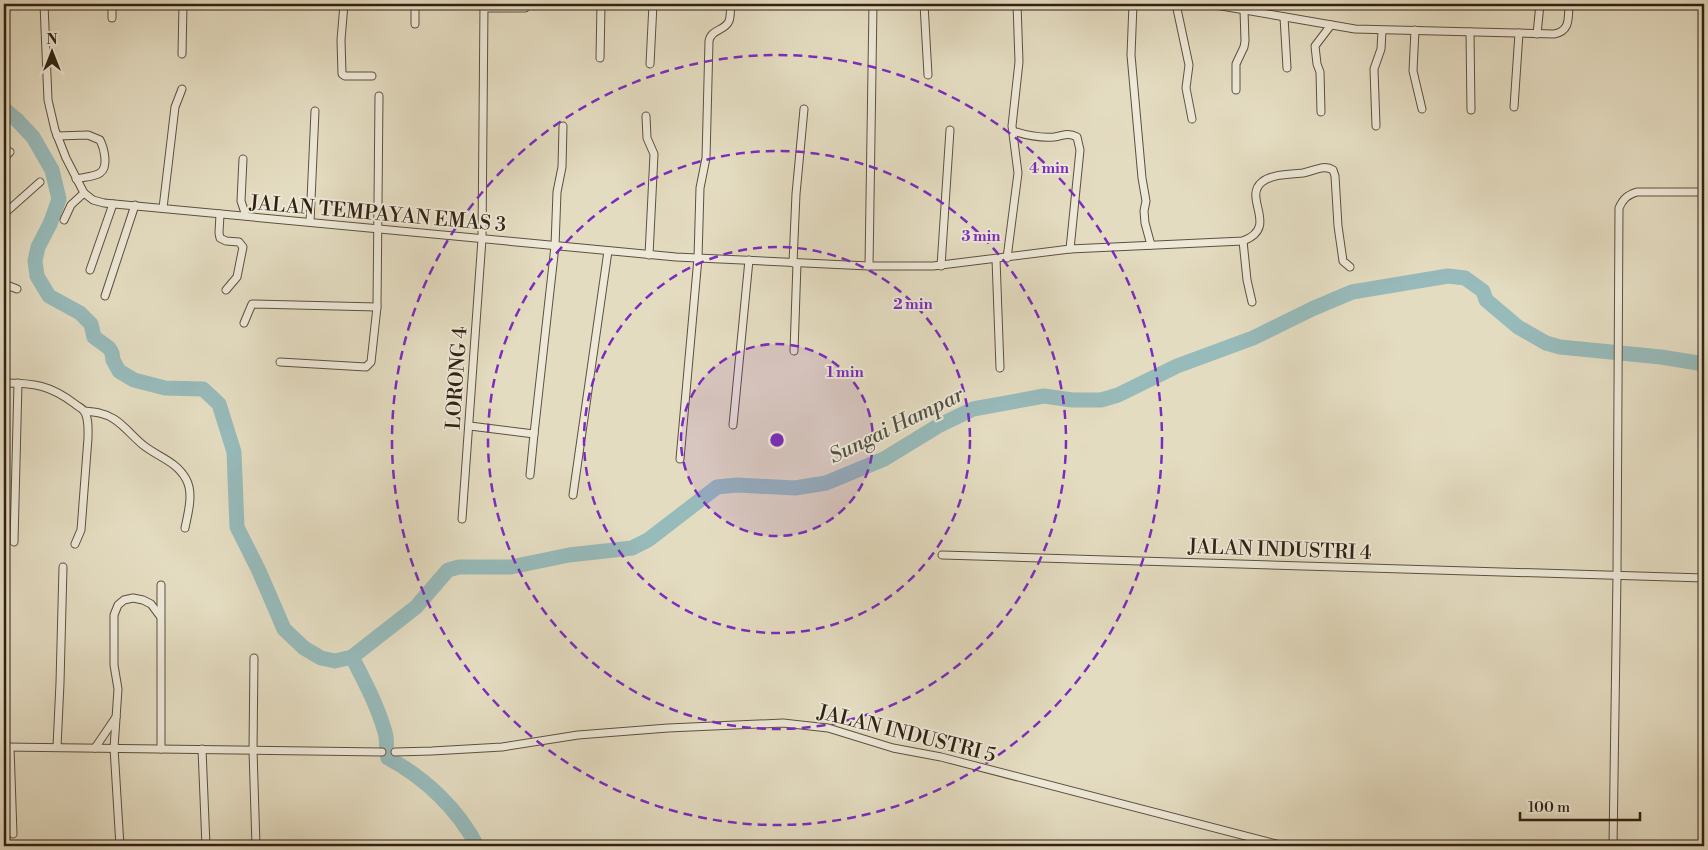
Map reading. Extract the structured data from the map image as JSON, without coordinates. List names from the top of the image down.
{
  "streets": {
    "street": [
      "JALAN TEMPAYAN EMAS 3",
      "LORONG 4",
      "JALAN INDUSTRI 4",
      "JALAN INDUSTRI 5"
    ]
  },
  "crossings": [
    ["JALAN TEMPAYAN EMAS 3", "LORONG 4"]
  ],
  "water": ["Sungai Hampar"],
  "scale_bar": "100 m",
  "north": "top",
  "rings": [
    "4 min",
    "3 min",
    "2 min",
    "1 min"
  ]
}
